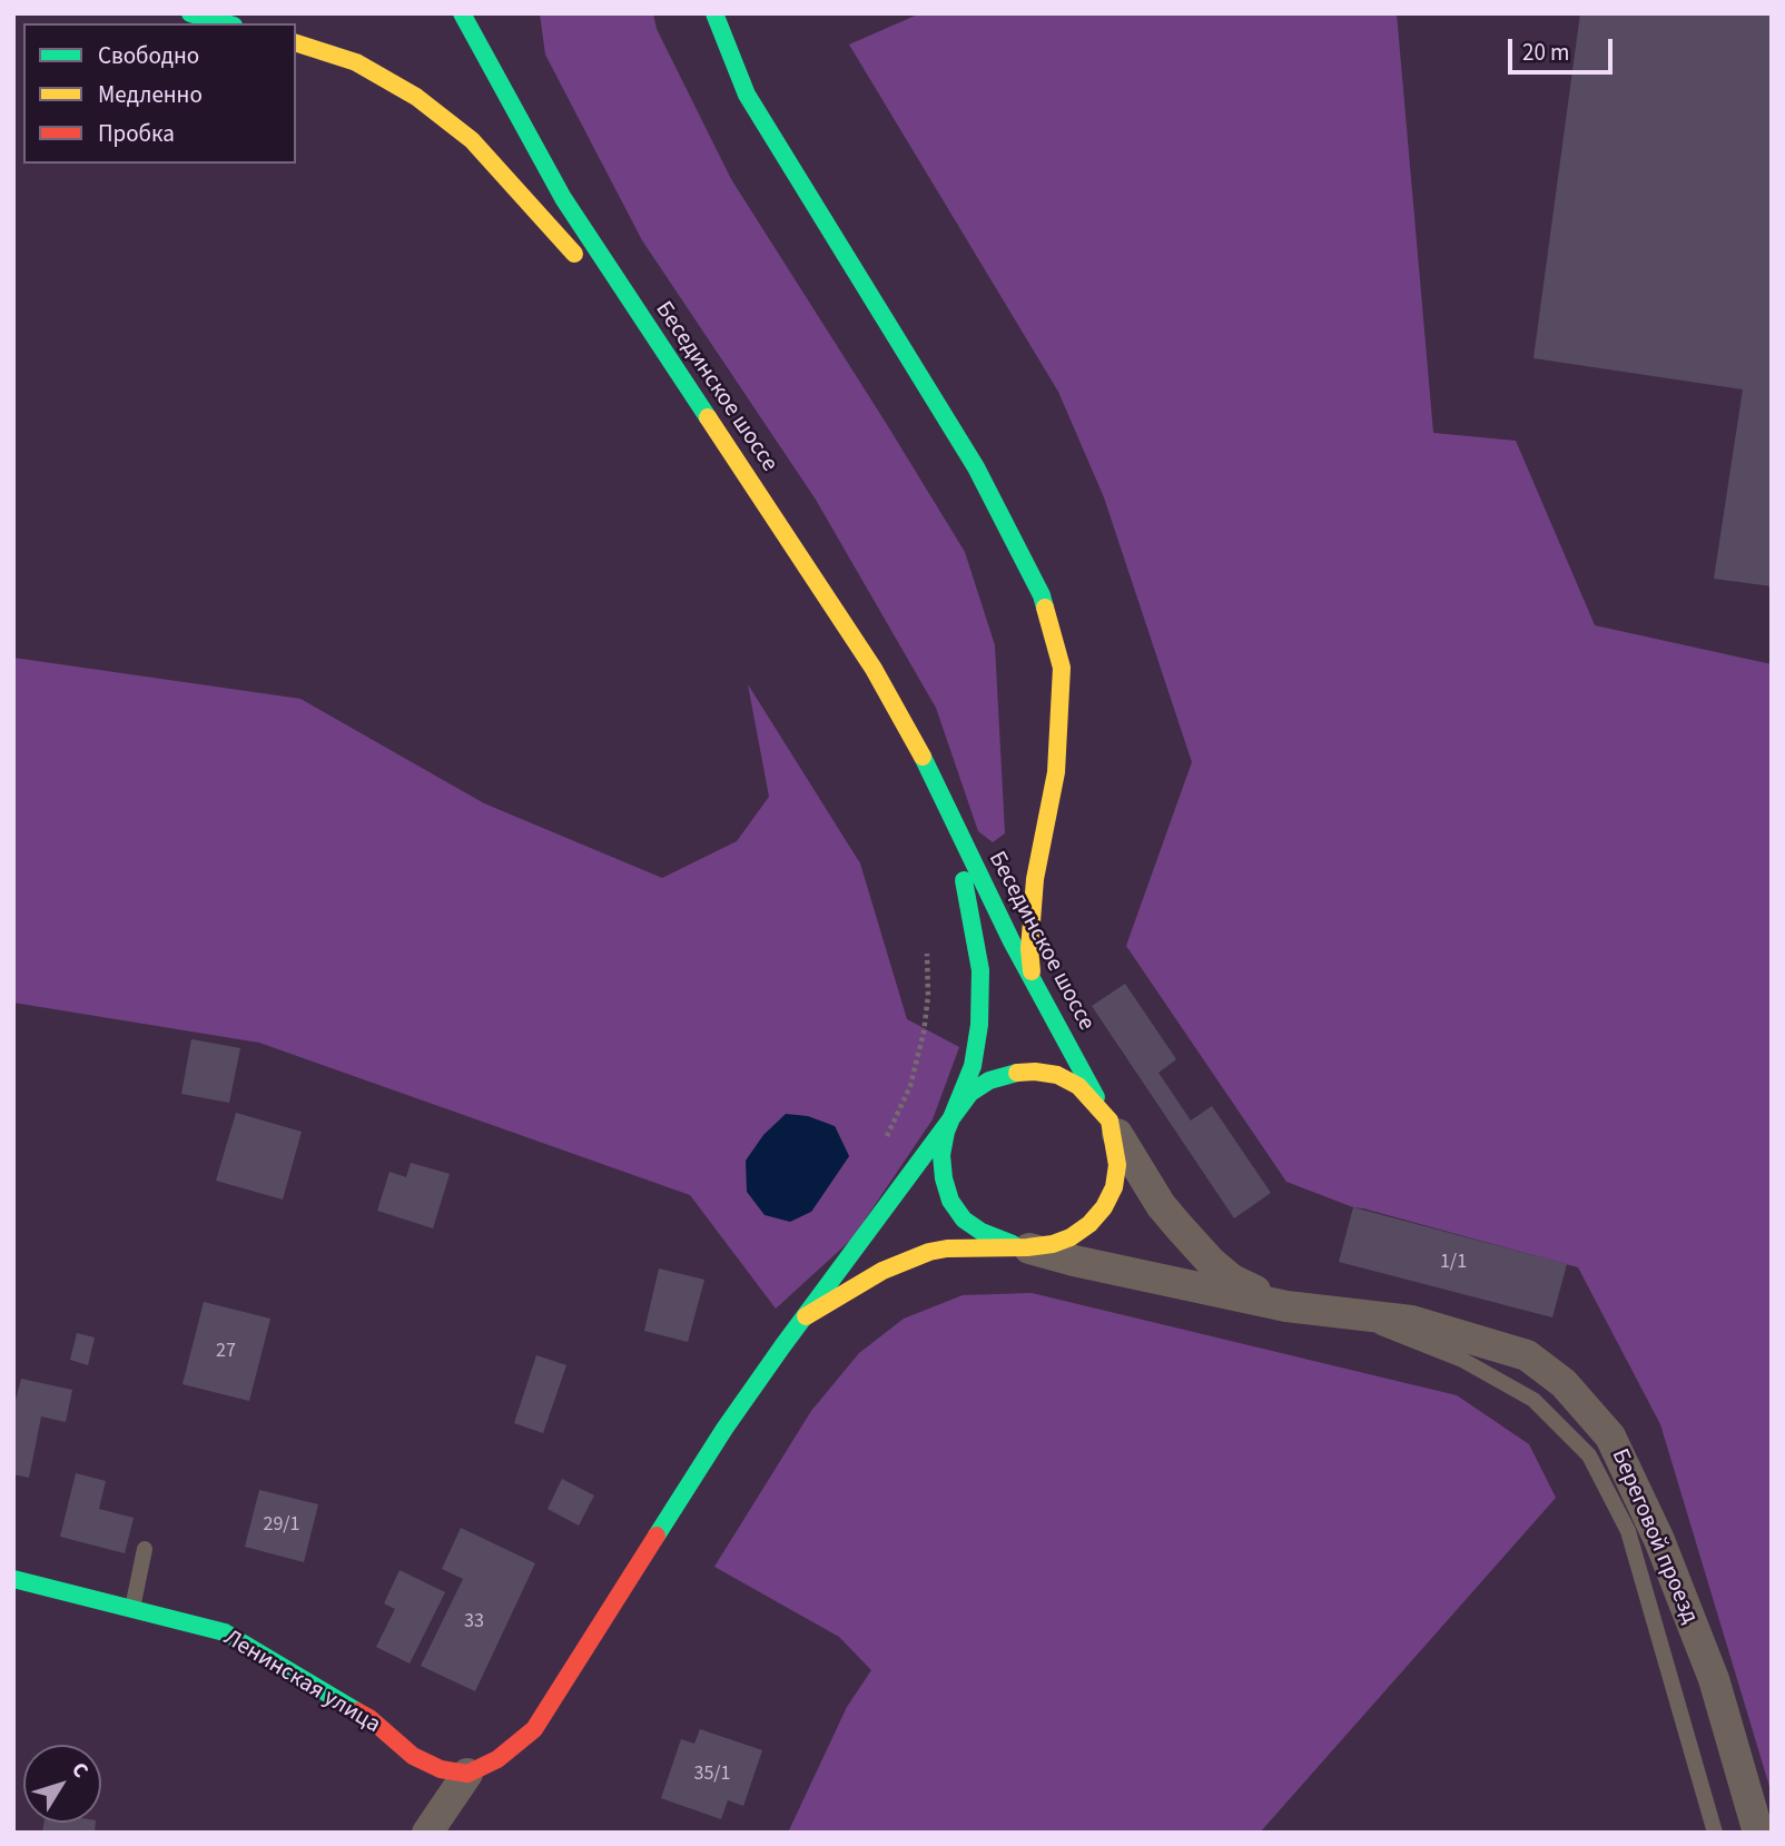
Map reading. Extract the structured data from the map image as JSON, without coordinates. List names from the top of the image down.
{
  "streets": {
    "street": ["Бесединское шоссе", "Береговой проезд", "Ленинская улица"]
  },
  "house_numbers": [
    "1/1",
    "27",
    "29/1",
    "33",
    "35/1"
  ],
  "legend": ["Свободно", "Медленно", "Пробка"],
  "scale_bar": "20 m",
  "north": "top right"
}
